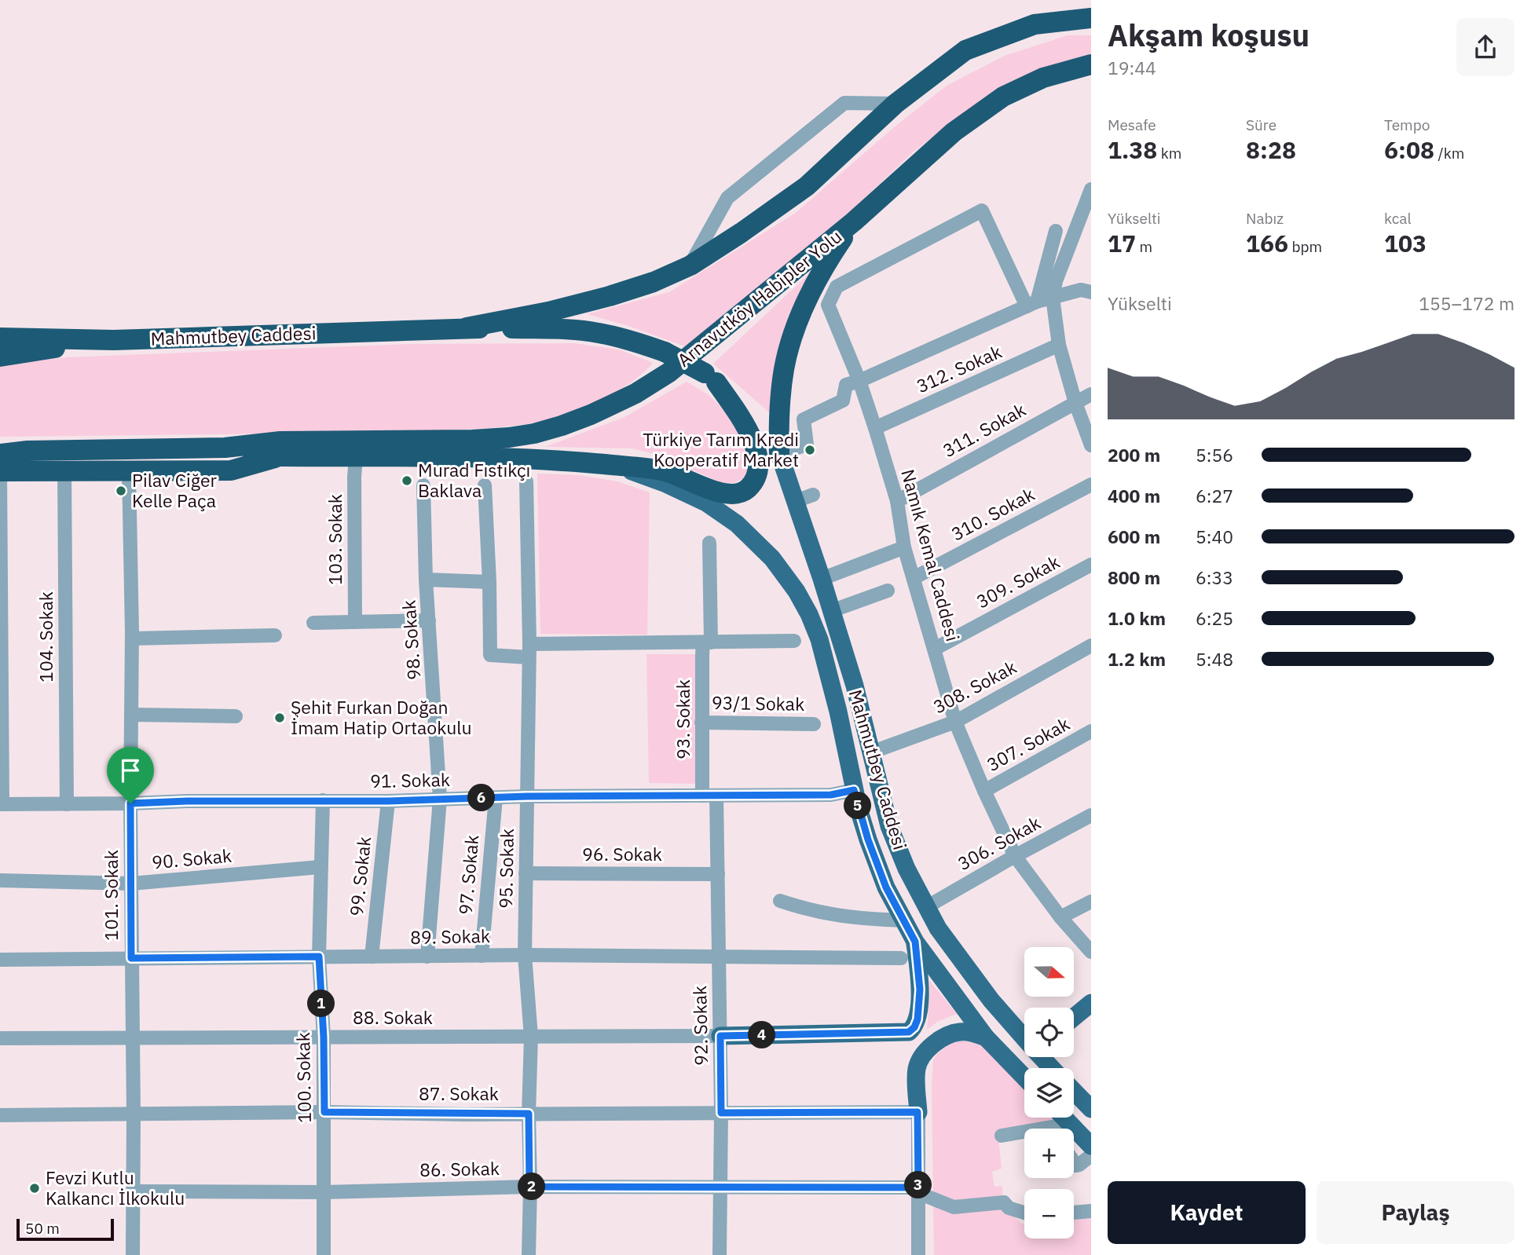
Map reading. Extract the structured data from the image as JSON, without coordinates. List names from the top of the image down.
{
  "streets": {
    "highway": ["Arnavutköy Habipler Yolu", "Mahmutbey Caddesi"],
    "street": [
      "312. Sokak",
      "311. Sokak",
      "310. Sokak",
      "103. Sokak",
      "Namık Kemal Caddesi",
      "309. Sokak",
      "104. Sokak",
      "98. Sokak",
      "308. Sokak",
      "93/1 Sokak",
      "93. Sokak",
      "307. Sokak",
      "91. Sokak",
      "306. Sokak",
      "96. Sokak",
      "90. Sokak",
      "95. Sokak",
      "97. Sokak",
      "99. Sokak",
      "101. Sokak",
      "89. Sokak",
      "88. Sokak",
      "92. Sokak",
      "100. Sokak",
      "87. Sokak",
      "86. Sokak"
    ]
  },
  "crossings": [
    ["Mahmutbey Caddesi", "308. Sokak"],
    ["Mahmutbey Caddesi", "91. Sokak"],
    ["Mahmutbey Caddesi", "306. Sokak"],
    ["312. Sokak", "Namık Kemal Caddesi"],
    ["311. Sokak", "Namık Kemal Caddesi"],
    ["310. Sokak", "Namık Kemal Caddesi"],
    ["Namık Kemal Caddesi", "309. Sokak"],
    ["Namık Kemal Caddesi", "308. Sokak"],
    ["Namık Kemal Caddesi", "307. Sokak"],
    ["Namık Kemal Caddesi", "306. Sokak"],
    ["104. Sokak", "91. Sokak"],
    ["98. Sokak", "91. Sokak"],
    ["98. Sokak", "89. Sokak"],
    ["93/1 Sokak", "93. Sokak"],
    ["93. Sokak", "91. Sokak"],
    ["93. Sokak", "92. Sokak"],
    ["91. Sokak", "95. Sokak"],
    ["91. Sokak", "97. Sokak"],
    ["91. Sokak", "99. Sokak"],
    ["91. Sokak", "101. Sokak"],
    ["91. Sokak", "92. Sokak"],
    ["91. Sokak", "100. Sokak"],
    ["96. Sokak", "95. Sokak"],
    ["96. Sokak", "92. Sokak"],
    ["90. Sokak", "101. Sokak"],
    ["90. Sokak", "100. Sokak"],
    ["95. Sokak", "89. Sokak"],
    ["95. Sokak", "88. Sokak"],
    ["95. Sokak", "87. Sokak"],
    ["95. Sokak", "86. Sokak"],
    ["97. Sokak", "89. Sokak"],
    ["99. Sokak", "89. Sokak"],
    ["101. Sokak", "89. Sokak"],
    ["101. Sokak", "88. Sokak"],
    ["101. Sokak", "87. Sokak"],
    ["101. Sokak", "86. Sokak"],
    ["89. Sokak", "92. Sokak"],
    ["89. Sokak", "100. Sokak"],
    ["88. Sokak", "92. Sokak"],
    ["88. Sokak", "100. Sokak"],
    ["92. Sokak", "87. Sokak"],
    ["92. Sokak", "86. Sokak"],
    ["100. Sokak", "87. Sokak"],
    ["100. Sokak", "86. Sokak"]
  ],
  "places": [
    "Türkiye Tarım Kredi Kooperatif Market",
    "Murad Fıstıkçı Baklava",
    "Pilav Ciğer Kelle Paça",
    "Şehit Furkan Doğan İmam Hatip Ortaokulu",
    "Fevzi Kutlu Kalkancı İlkokulu"
  ],
  "scale_bar": "50 m",
  "north": "right",
  "page": {
    "heading": ["Akşam koşusu", "19:44"],
    "stats": [
      ["Mesafe", "1.38 km"],
      ["Süre", "8:28"],
      ["Tempo", "6:08 /km"],
      ["Yükselti", "17 m"],
      ["Nabız", "166 bpm"],
      ["kcal", "103"]
    ],
    "chart": ["Yükselti", "155–172 m"],
    "list": [
      {
        "name": "200 m",
        "note": "5:56"
      },
      {
        "name": "400 m",
        "note": "6:27"
      },
      {
        "name": "600 m",
        "note": "5:40"
      },
      {
        "name": "800 m",
        "note": "6:33"
      },
      {
        "name": "1.0 km",
        "note": "6:25"
      },
      {
        "name": "1.2 km",
        "note": "5:48"
      }
    ],
    "pins": [
      "6",
      "5",
      "1",
      "4",
      "3",
      "2"
    ],
    "map_buttons": ["+", "−"],
    "buttons": ["Kaydet", "Paylaş"],
    "scale": "50 m"
  }
}
